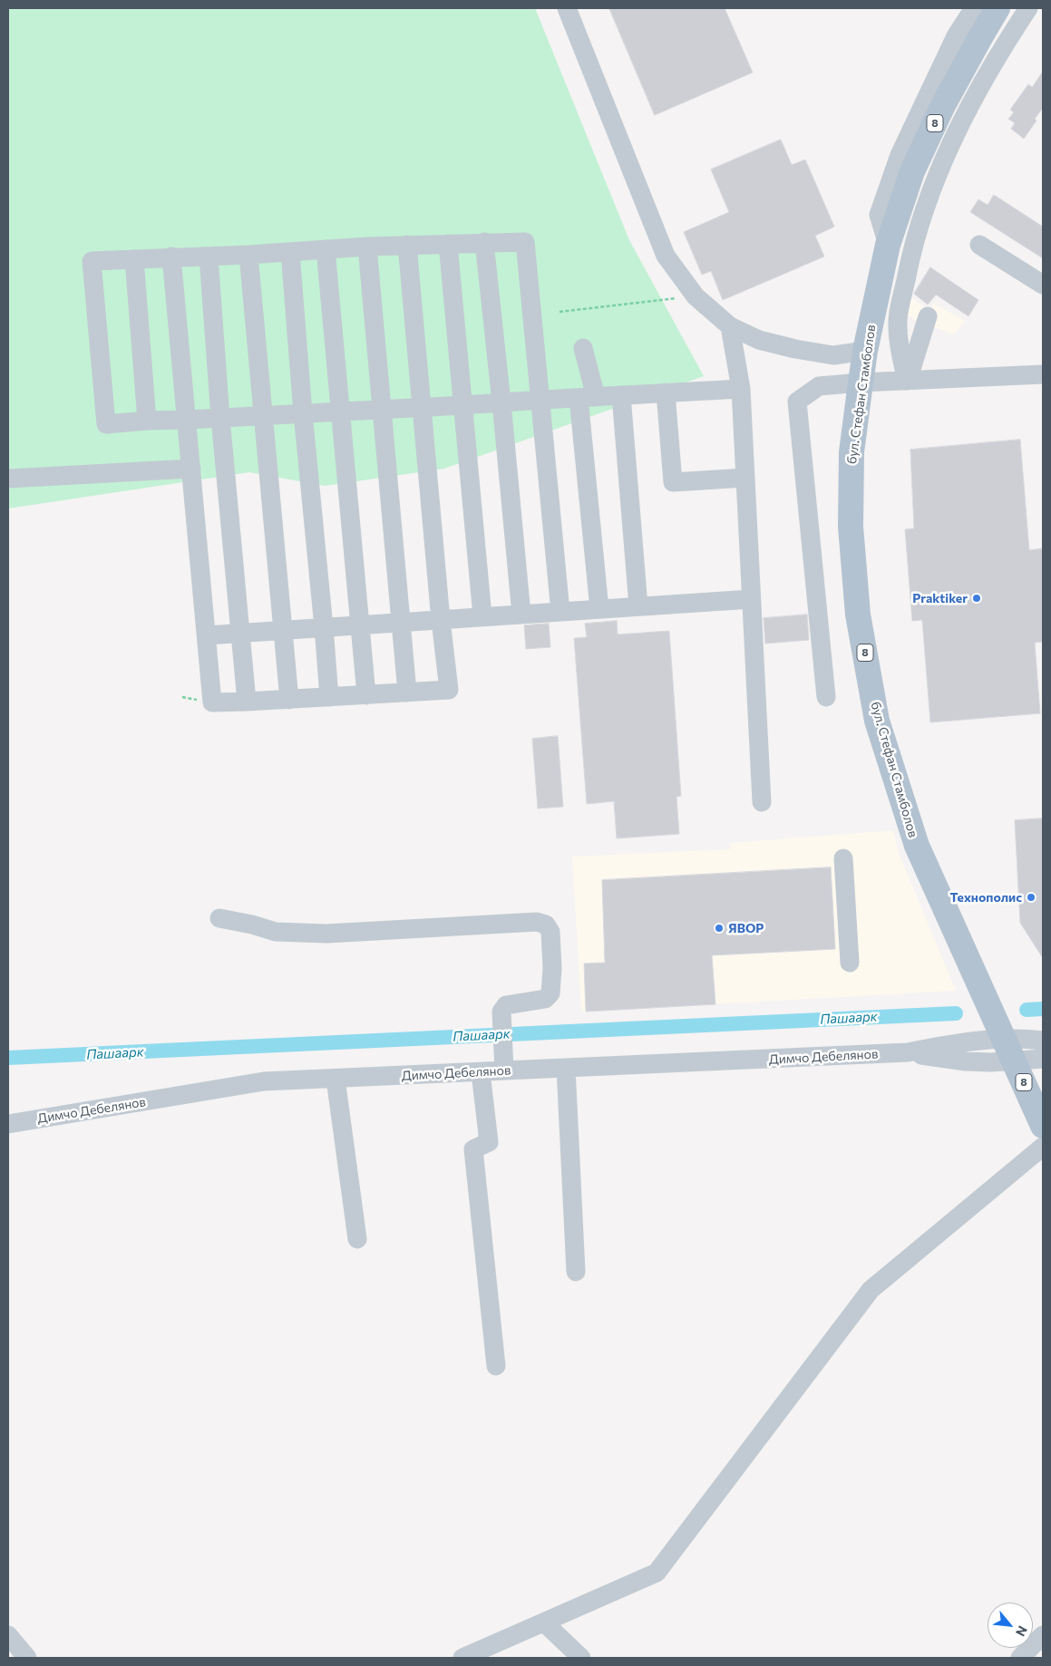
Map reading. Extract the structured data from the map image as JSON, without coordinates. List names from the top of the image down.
{
  "streets": {
    "main road": ["8", "бул. Стефан Стамболов"],
    "street": ["Димчо Дебелянов"]
  },
  "crossings": [
    ["бул. Стефан Стамболов", "Димчо Дебелянов"]
  ],
  "water": ["Пашаарк"],
  "places": ["Praktiker", "Технополис", "ЯВОР"],
  "north": "bottom right"
}
